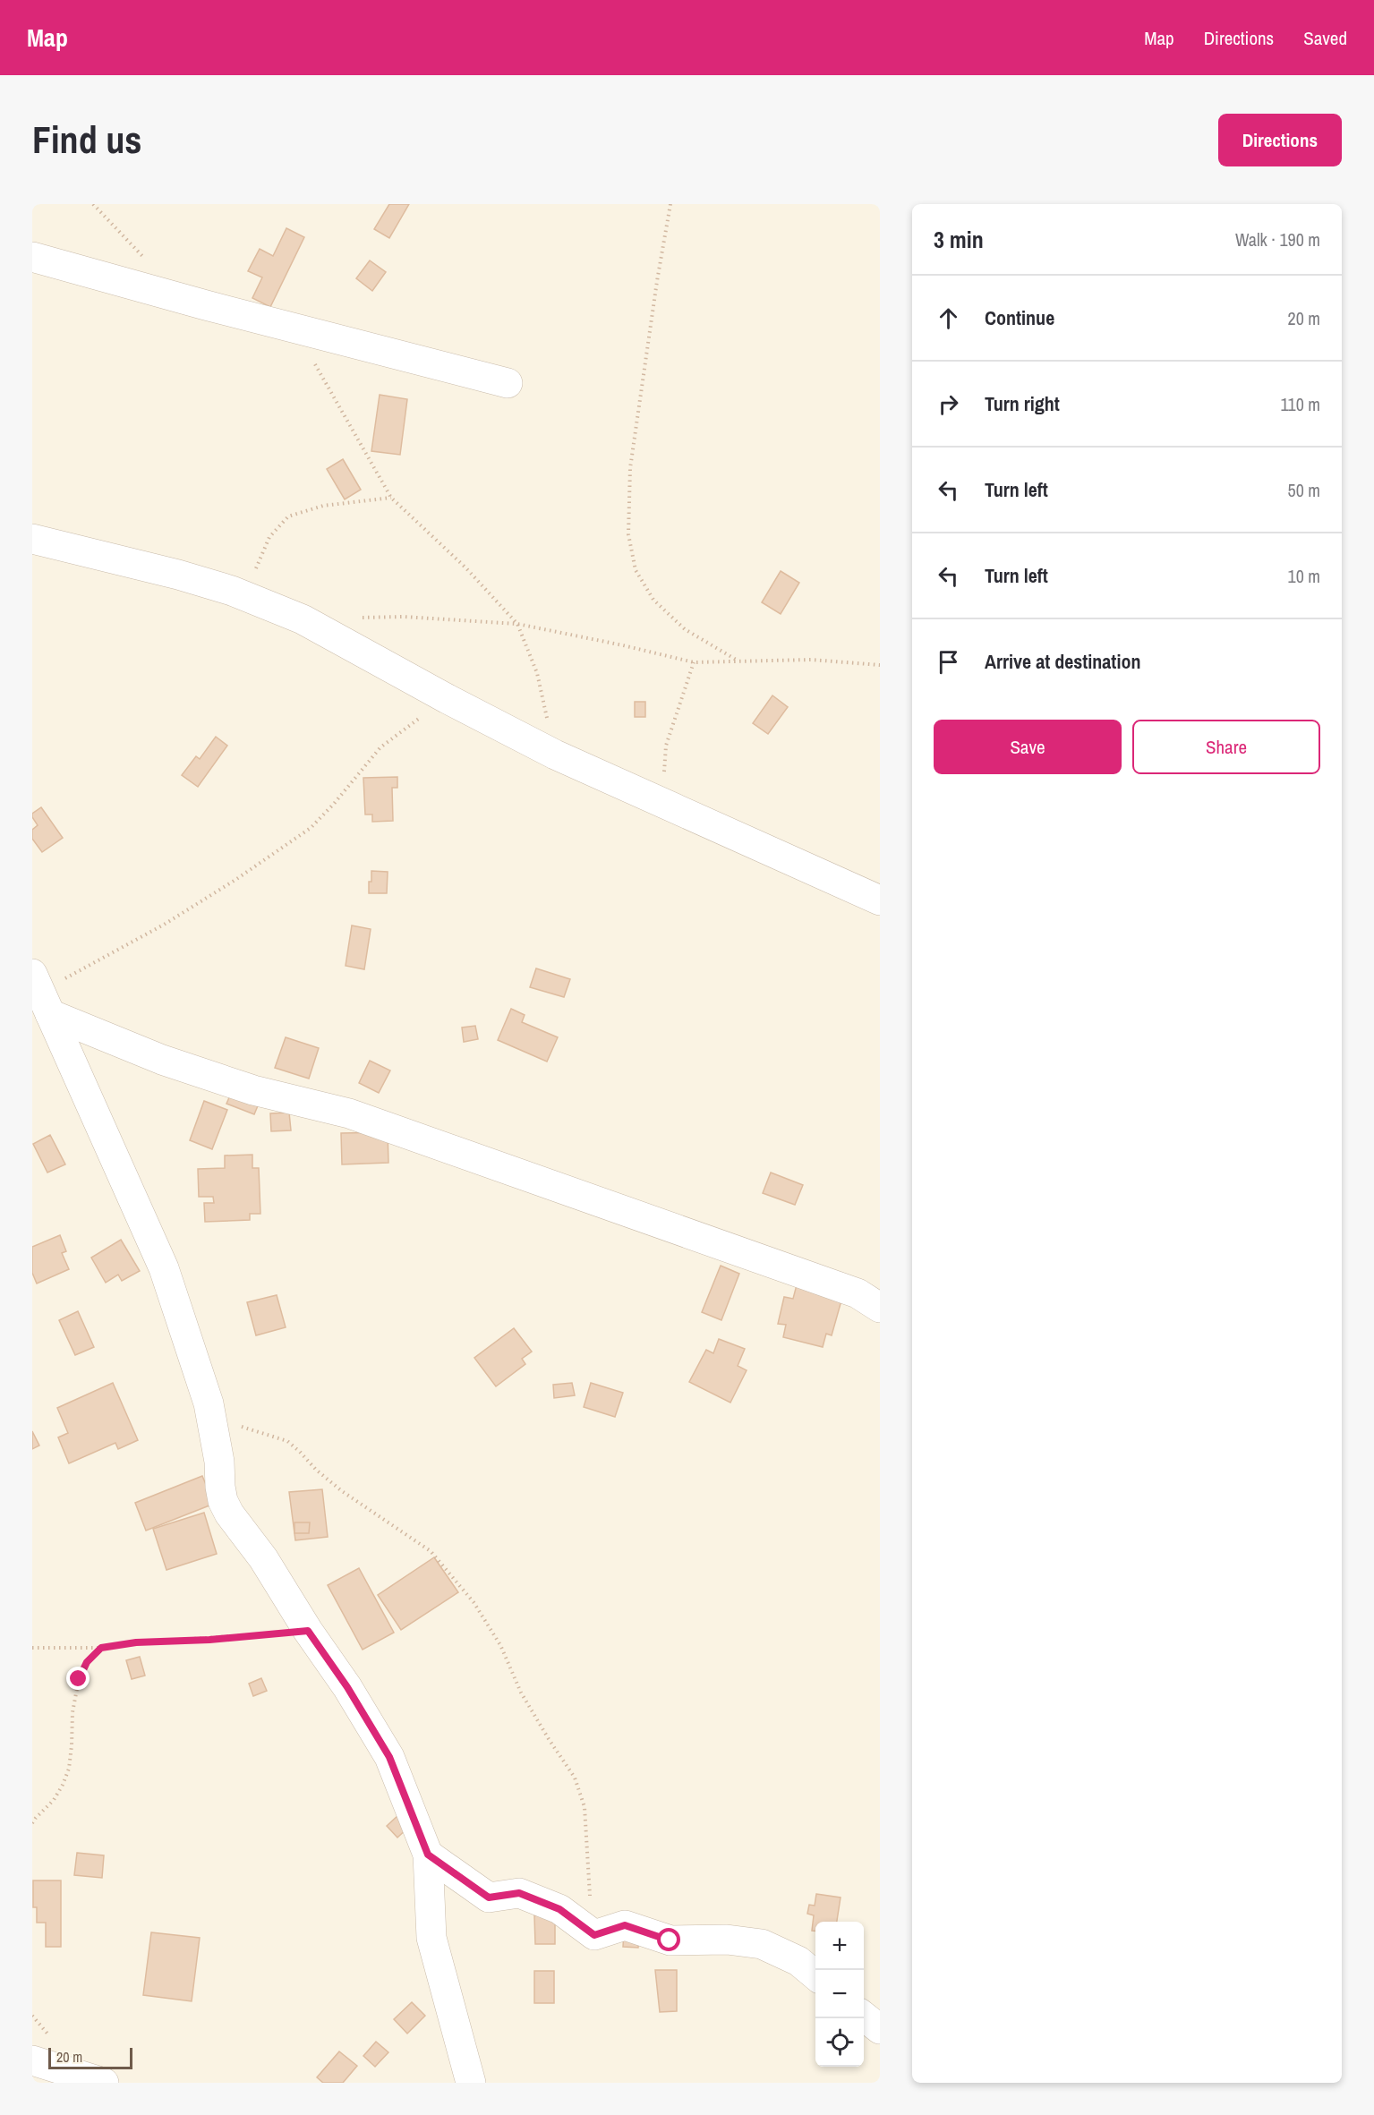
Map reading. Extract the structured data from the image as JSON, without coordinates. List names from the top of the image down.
{
  "scale_bar": "20 m",
  "page": {
    "header": "Map",
    "nav": ["Map", "Directions", "Saved"],
    "buttons": [
      "Directions",
      ["Save", "Share"]
    ],
    "title": "Find us",
    "heading": ["3 min", "Walk · 190 m"],
    "list": [
      ["Continue", "20 m"],
      ["Turn right", "110 m"],
      ["Turn left", "50 m"],
      ["Turn left", "10 m"],
      "Arrive at destination"
    ],
    "map_buttons": ["+", "−"],
    "scale": "20 m"
  }
}
